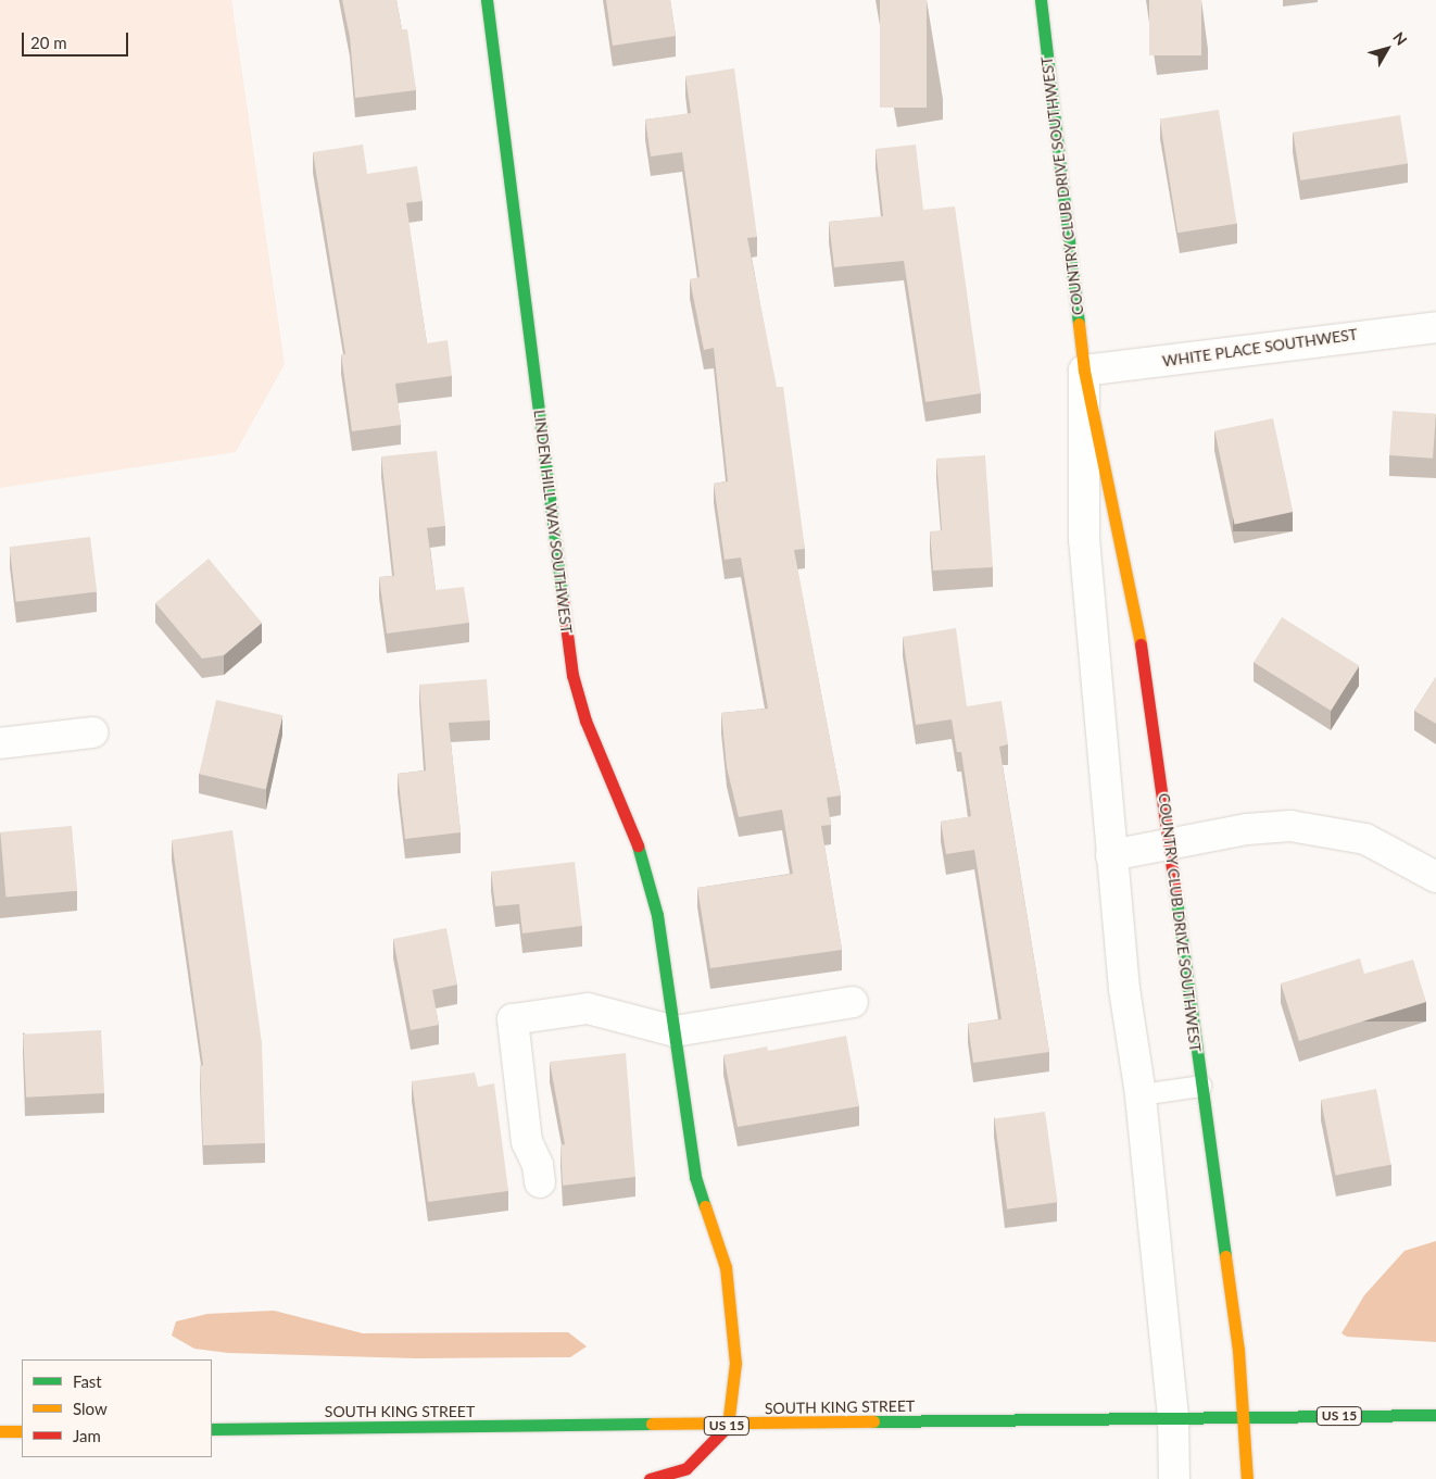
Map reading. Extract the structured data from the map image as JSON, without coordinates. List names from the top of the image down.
{
  "streets": {
    "main road": [
      "COUNTRY CLUB DRIVE SOUTHWEST",
      "LINDEN HILL WAY SOUTHWEST",
      "SOUTH KING STREET",
      "US 15"
    ],
    "street": ["WHITE PLACE SOUTHWEST"]
  },
  "crossings": [
    ["COUNTRY CLUB DRIVE SOUTHWEST", "WHITE PLACE SOUTHWEST"],
    ["COUNTRY CLUB DRIVE SOUTHWEST", "SOUTH KING STREET"],
    ["LINDEN HILL WAY SOUTHWEST", "SOUTH KING STREET"]
  ],
  "legend": ["Fast", "Slow", "Jam"],
  "scale_bar": "20 m",
  "north": "top right"
}
